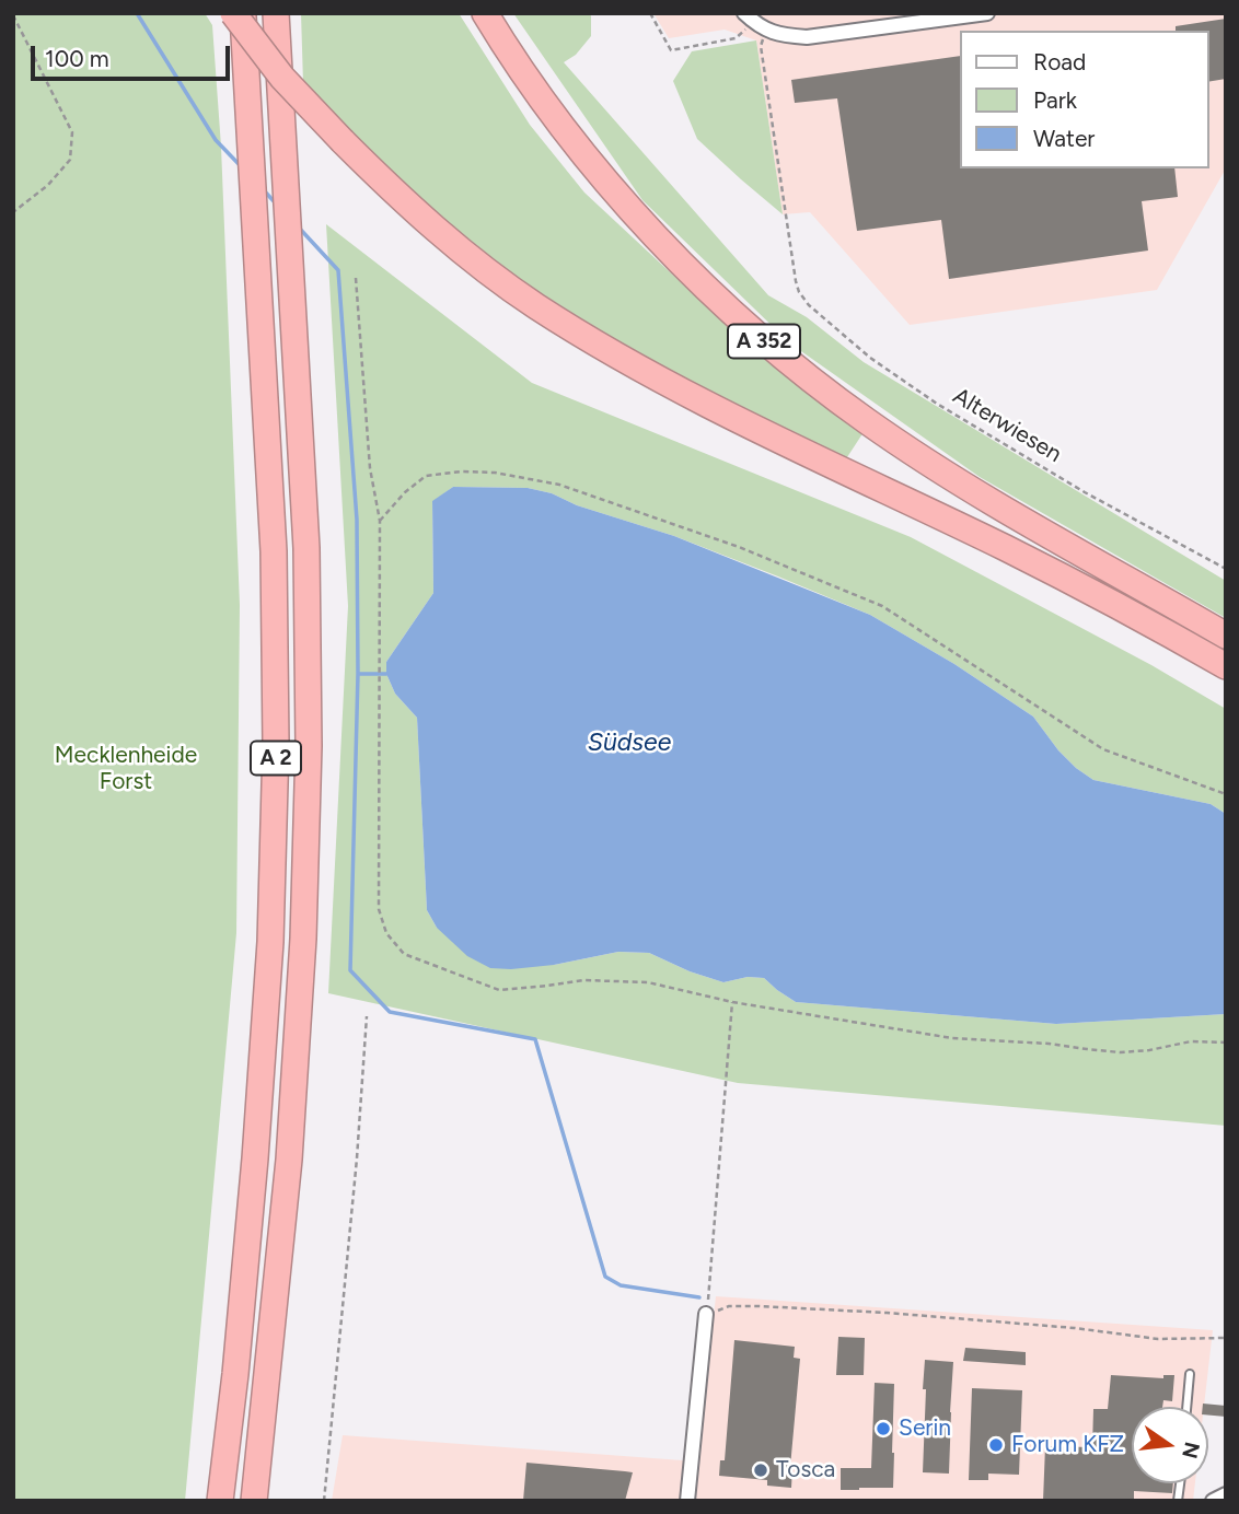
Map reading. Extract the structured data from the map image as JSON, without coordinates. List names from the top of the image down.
{
  "streets": {
    "highway": ["A 352", "A 2"],
    "path": ["Alterwiesen"]
  },
  "water": ["Südsee"],
  "parks": ["Mecklenheide Forst"],
  "places": ["Serin", "Forum KFZ", "Tosca"],
  "legend": ["Road", "Park", "Water"],
  "scale_bar": "100 m",
  "north": "right"
}
